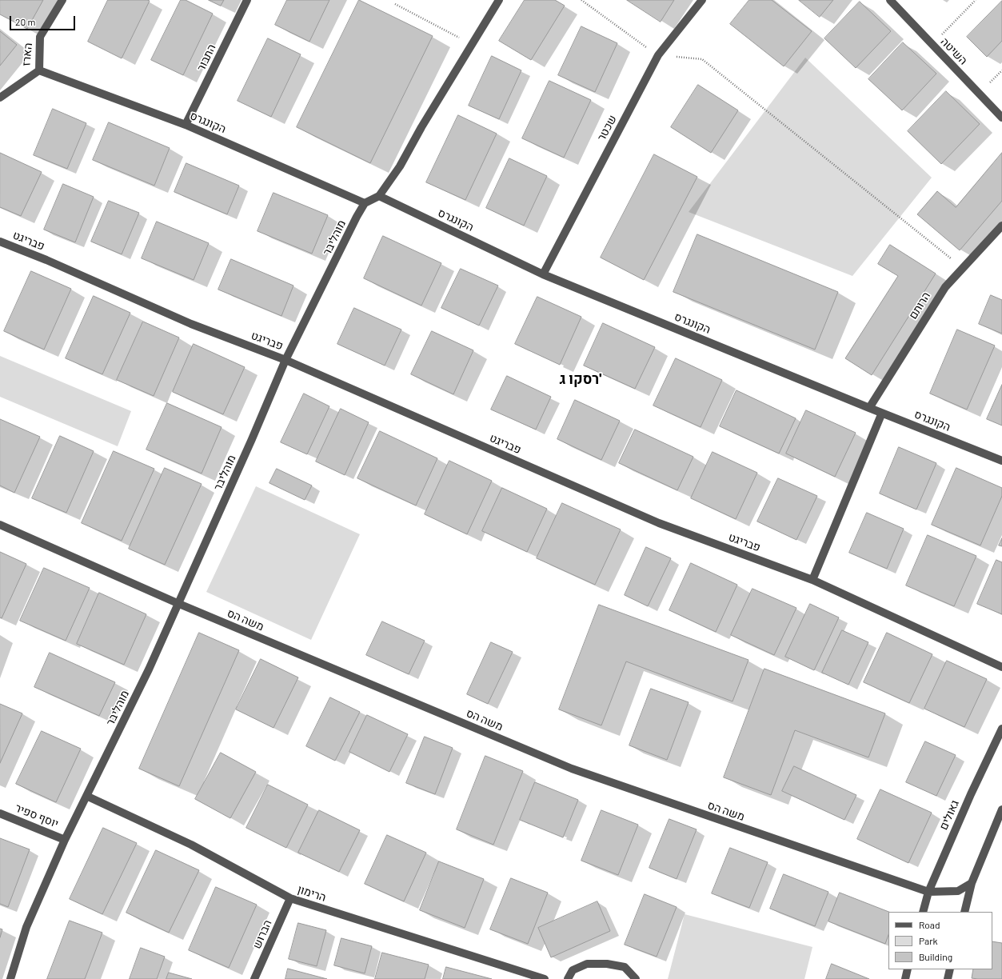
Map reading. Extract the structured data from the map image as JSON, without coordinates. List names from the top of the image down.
{
  "streets": {
    "street": [
      "השיטה",
      "הארז",
      "התבור",
      "הקונגרס",
      "שכטר",
      "מוהליבר",
      "פבריגט",
      "הרותם",
      "משה הס",
      "גאולים",
      "יוסף ספיר",
      "הרימון",
      "הברוש"
    ]
  },
  "crossings": [
    ["הארז", "הקונגרס"],
    ["התבור", "הקונגרס"],
    ["הקונגרס", "שכטר"],
    ["הקונגרס", "מוהליבר"],
    ["הקונגרס", "הרותם"],
    ["מוהליבר", "פבריגט"],
    ["מוהליבר", "משה הס"],
    ["מוהליבר", "יוסף ספיר"],
    ["מוהליבר", "הרימון"],
    ["משה הס", "גאולים"],
    ["הרימון", "הברוש"]
  ],
  "districts": ["רסקו ג'"],
  "legend": ["Road", "Park", "Building"],
  "scale_bar": "20 m"
}
